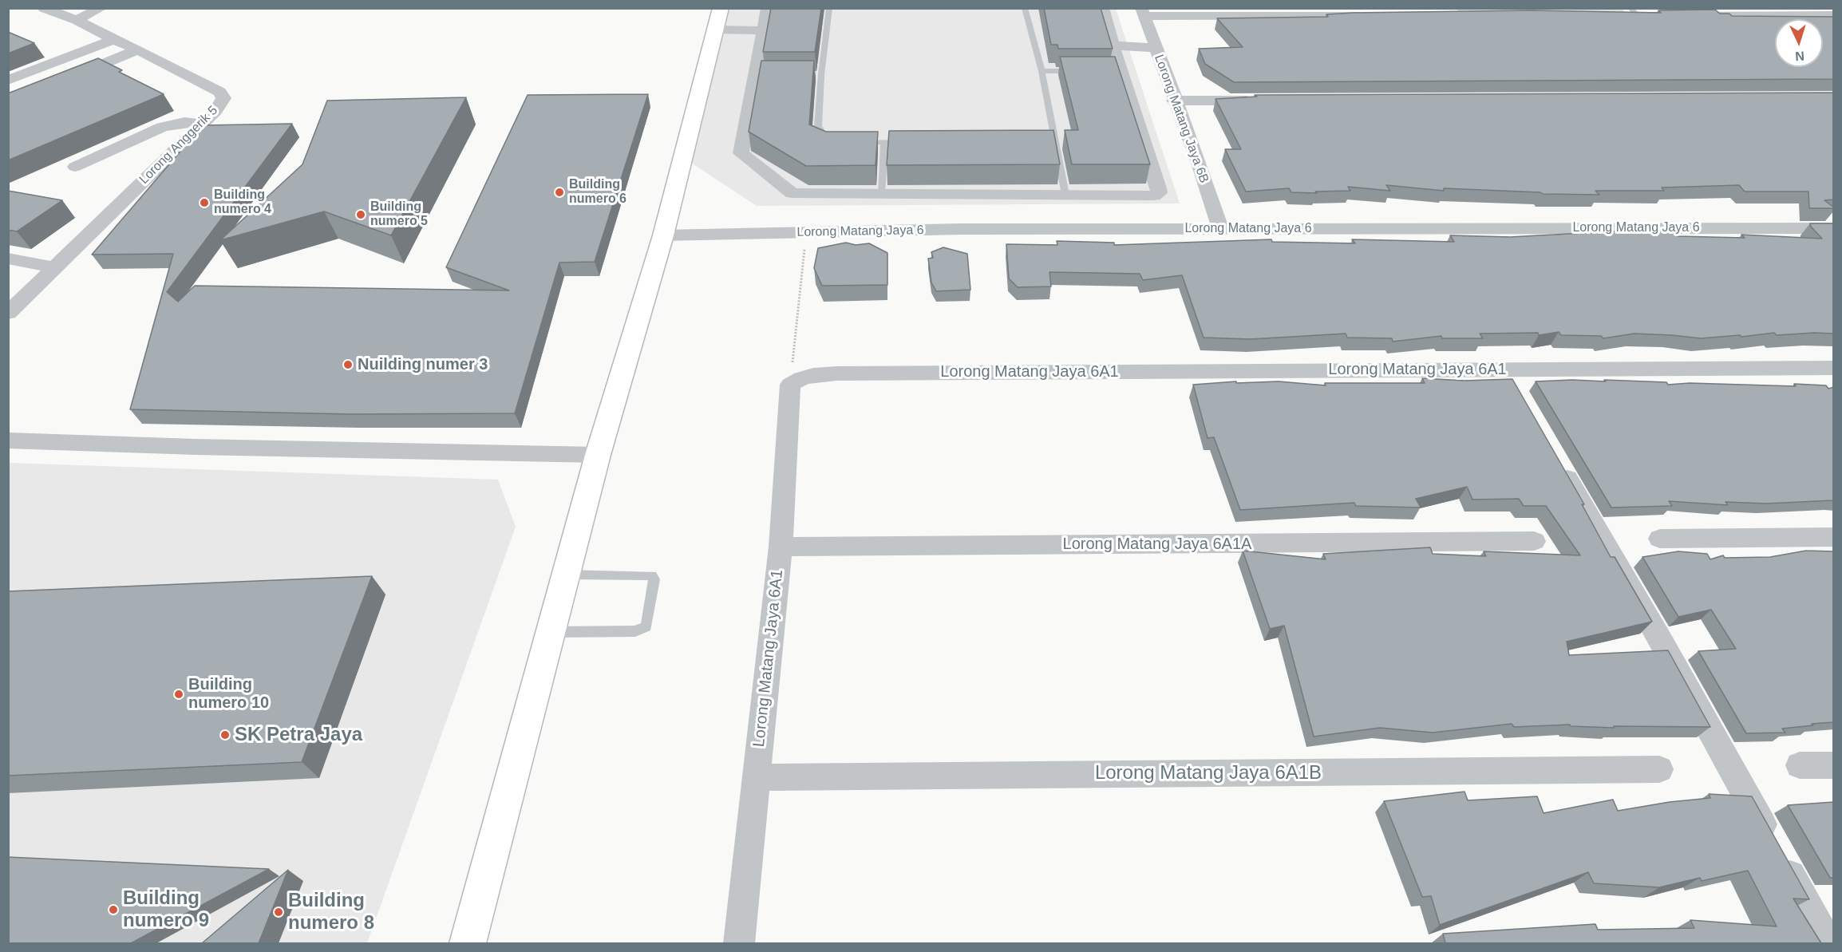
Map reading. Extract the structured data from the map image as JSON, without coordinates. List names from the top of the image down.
{
  "streets": {
    "street": [
      "Lorong Matang Jaya 6B",
      "Lorong Anggerik 5",
      "Lorong Matang Jaya 6",
      "Lorong Matang Jaya 6A1",
      "Lorong Matang Jaya 6A1A",
      "Lorong Matang Jaya 6A1B"
    ]
  },
  "crossings": [
    ["Lorong Matang Jaya 6B", "Lorong Matang Jaya 6"],
    ["Lorong Matang Jaya 6A1", "Lorong Matang Jaya 6A1A"],
    ["Lorong Matang Jaya 6A1", "Lorong Matang Jaya 6A1B"]
  ],
  "places": [
    "Building numero 6",
    "Building numero 4",
    "Building numero 5",
    "Nuilding numer 3",
    "Building numero 10",
    "SK Petra Jaya",
    "Building numero 9",
    "Building numero 8"
  ],
  "north": "bottom"
}
